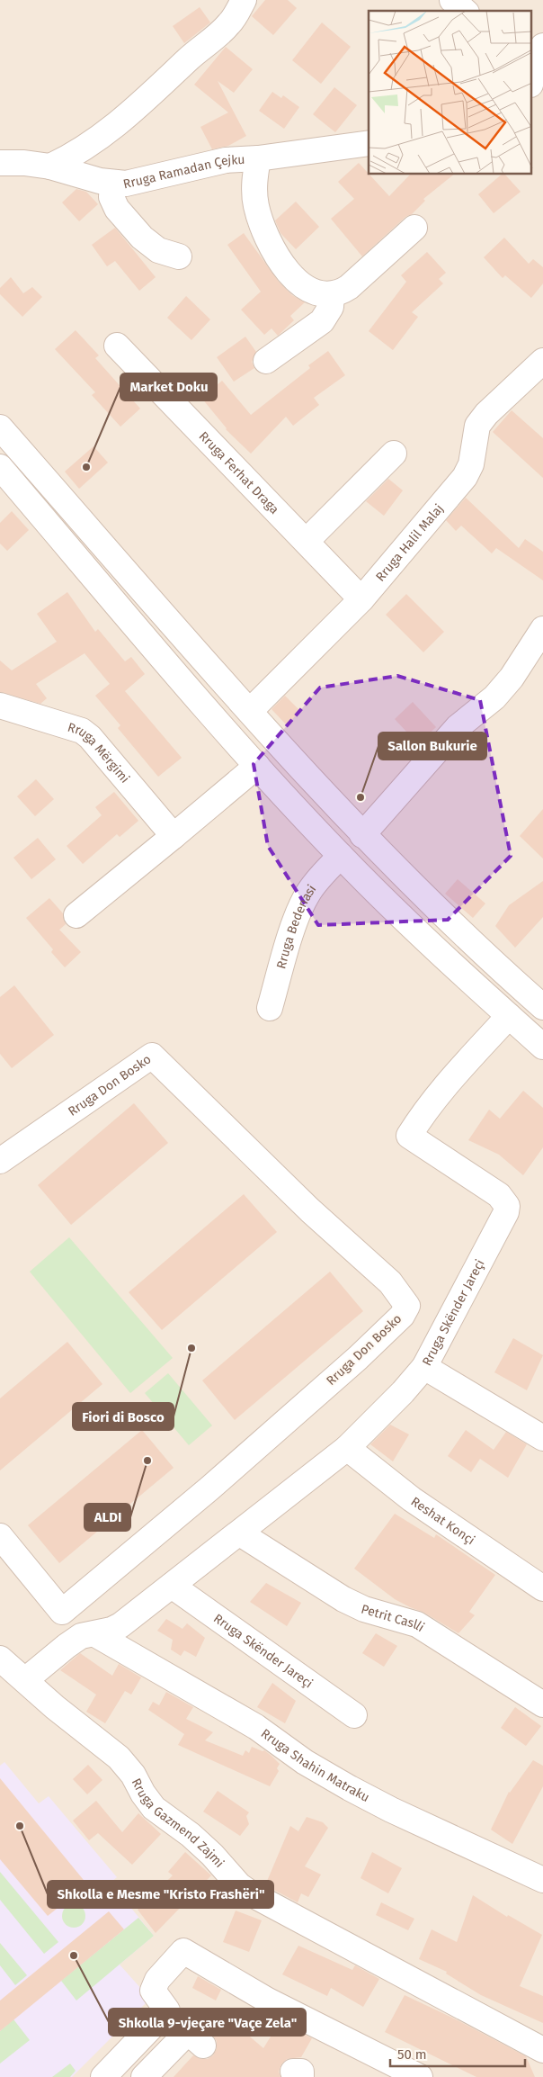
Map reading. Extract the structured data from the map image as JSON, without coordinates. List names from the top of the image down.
{
  "streets": {
    "street": [
      "Rruga Ramadan Çejku",
      "Rruga Ferhat Draga",
      "Rruga Halil Malaj",
      "Rruga Mërgimi",
      "Rruga Bedenasi",
      "Rruga Don Bosko",
      "Rruga Skënder Jareçi",
      "Reshat Konçi",
      "Petrit Caslli",
      "Rruga Shahin Matraku",
      "Rruga Gazmend Zajmi"
    ]
  },
  "crossings": [
    ["Rruga Ferhat Draga", "Rruga Halil Malaj"],
    ["Rruga Skënder Jareçi", "Reshat Konçi"],
    ["Rruga Skënder Jareçi", "Petrit Caslli"],
    ["Rruga Skënder Jareçi", "Rruga Shahin Matraku"],
    ["Rruga Skënder Jareçi", "Rruga Gazmend Zajmi"]
  ],
  "places": [
    "Market Doku",
    "Sallon Bukurie",
    "Fiori di Bosco",
    "ALDI",
    "Shkolla e Mesme \"Kristo Frashëri\"",
    "Shkolla 9-vjeçare \"Vaçe Zela\""
  ],
  "scale_bar": "50 m"
}
